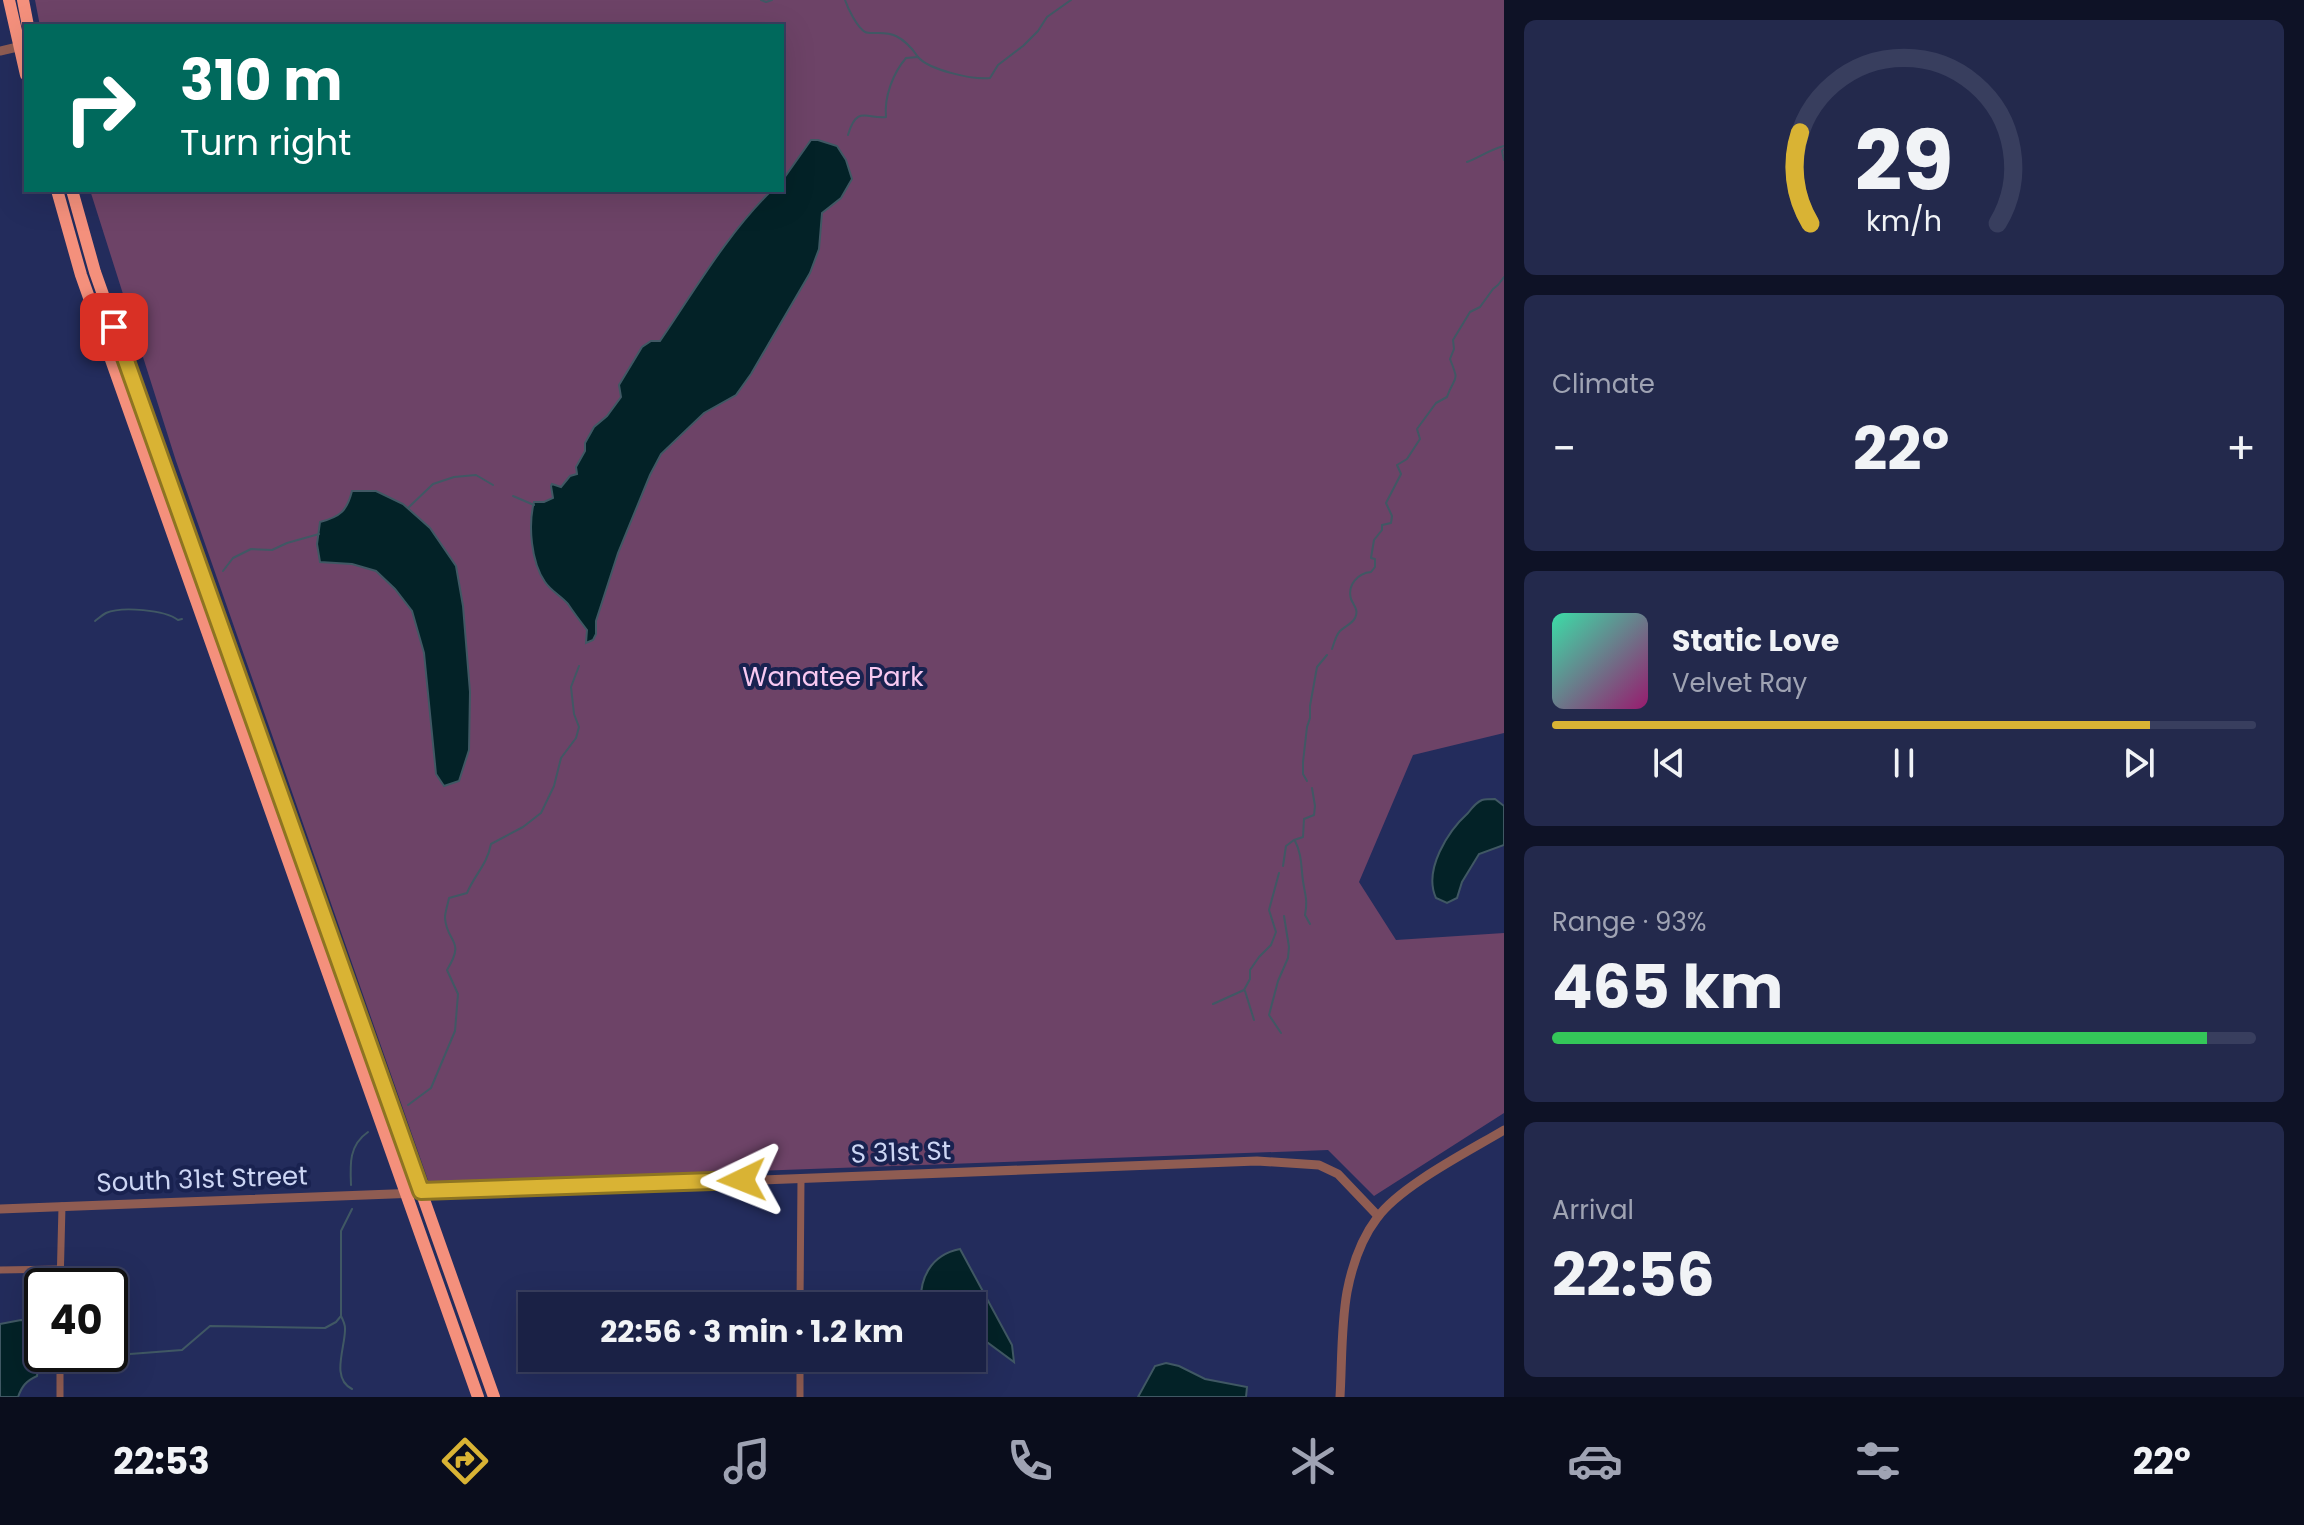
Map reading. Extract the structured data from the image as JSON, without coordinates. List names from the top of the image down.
{
  "streets": {
    "street": ["S 31st St", "South 31st Street"]
  },
  "crossings": [
    ["S 31st St", "South 31st Street"]
  ],
  "parks": ["Wanatee Park"],
  "page": {
    "turn": ["310 m", "Turn right"],
    "tile": [
      "Climate",
      ["Range · 93%", "465 km"],
      ["Arrival", "22:56"]
    ],
    "heat": ["−", "22°", "+"],
    "song": ["Static Love", "Velvet Ray"],
    "limit": "40",
    "trip": "22:56 · 3 min · 1.2 km",
    "tabs": ["22:53", "22°"],
    "gauge": ["29", "km/h"]
  }
}
